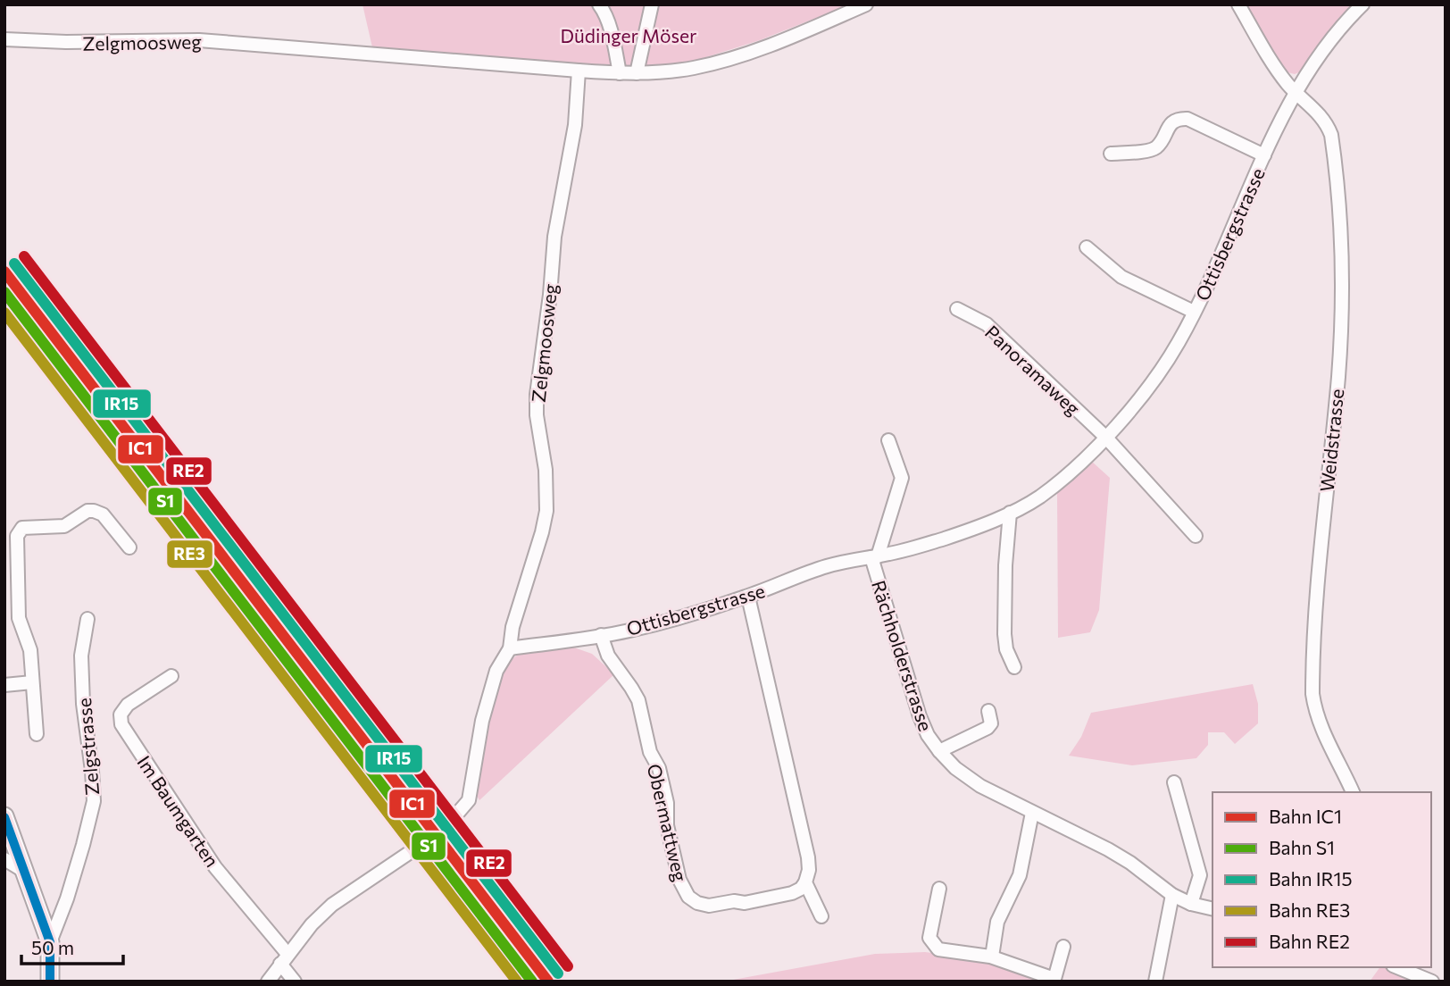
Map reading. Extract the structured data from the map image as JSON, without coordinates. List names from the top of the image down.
{
  "streets": {
    "street": [
      "Zelgmoosweg",
      "Ottisbergstrasse",
      "Panoramaweg",
      "Weidstrasse",
      "Rächholderstrasse",
      "Zelgstrasse",
      "Im Baumgarten",
      "Obermattweg"
    ]
  },
  "crossings": [
    ["Zelgmoosweg", "Ottisbergstrasse"],
    ["Ottisbergstrasse", "Panoramaweg"],
    ["Ottisbergstrasse", "Weidstrasse"],
    ["Ottisbergstrasse", "Rächholderstrasse"],
    ["Ottisbergstrasse", "Obermattweg"]
  ],
  "parks": ["Düdinger Möser"],
  "lines": [
    "rail line RE2",
    "rail line IR15",
    "rail line IC1",
    "rail line S1",
    "rail line RE3"
  ],
  "legend": [
    "Bahn IC1",
    "Bahn S1",
    "Bahn IR15",
    "Bahn RE3",
    "Bahn RE2"
  ],
  "scale_bar": "50 m"
}
